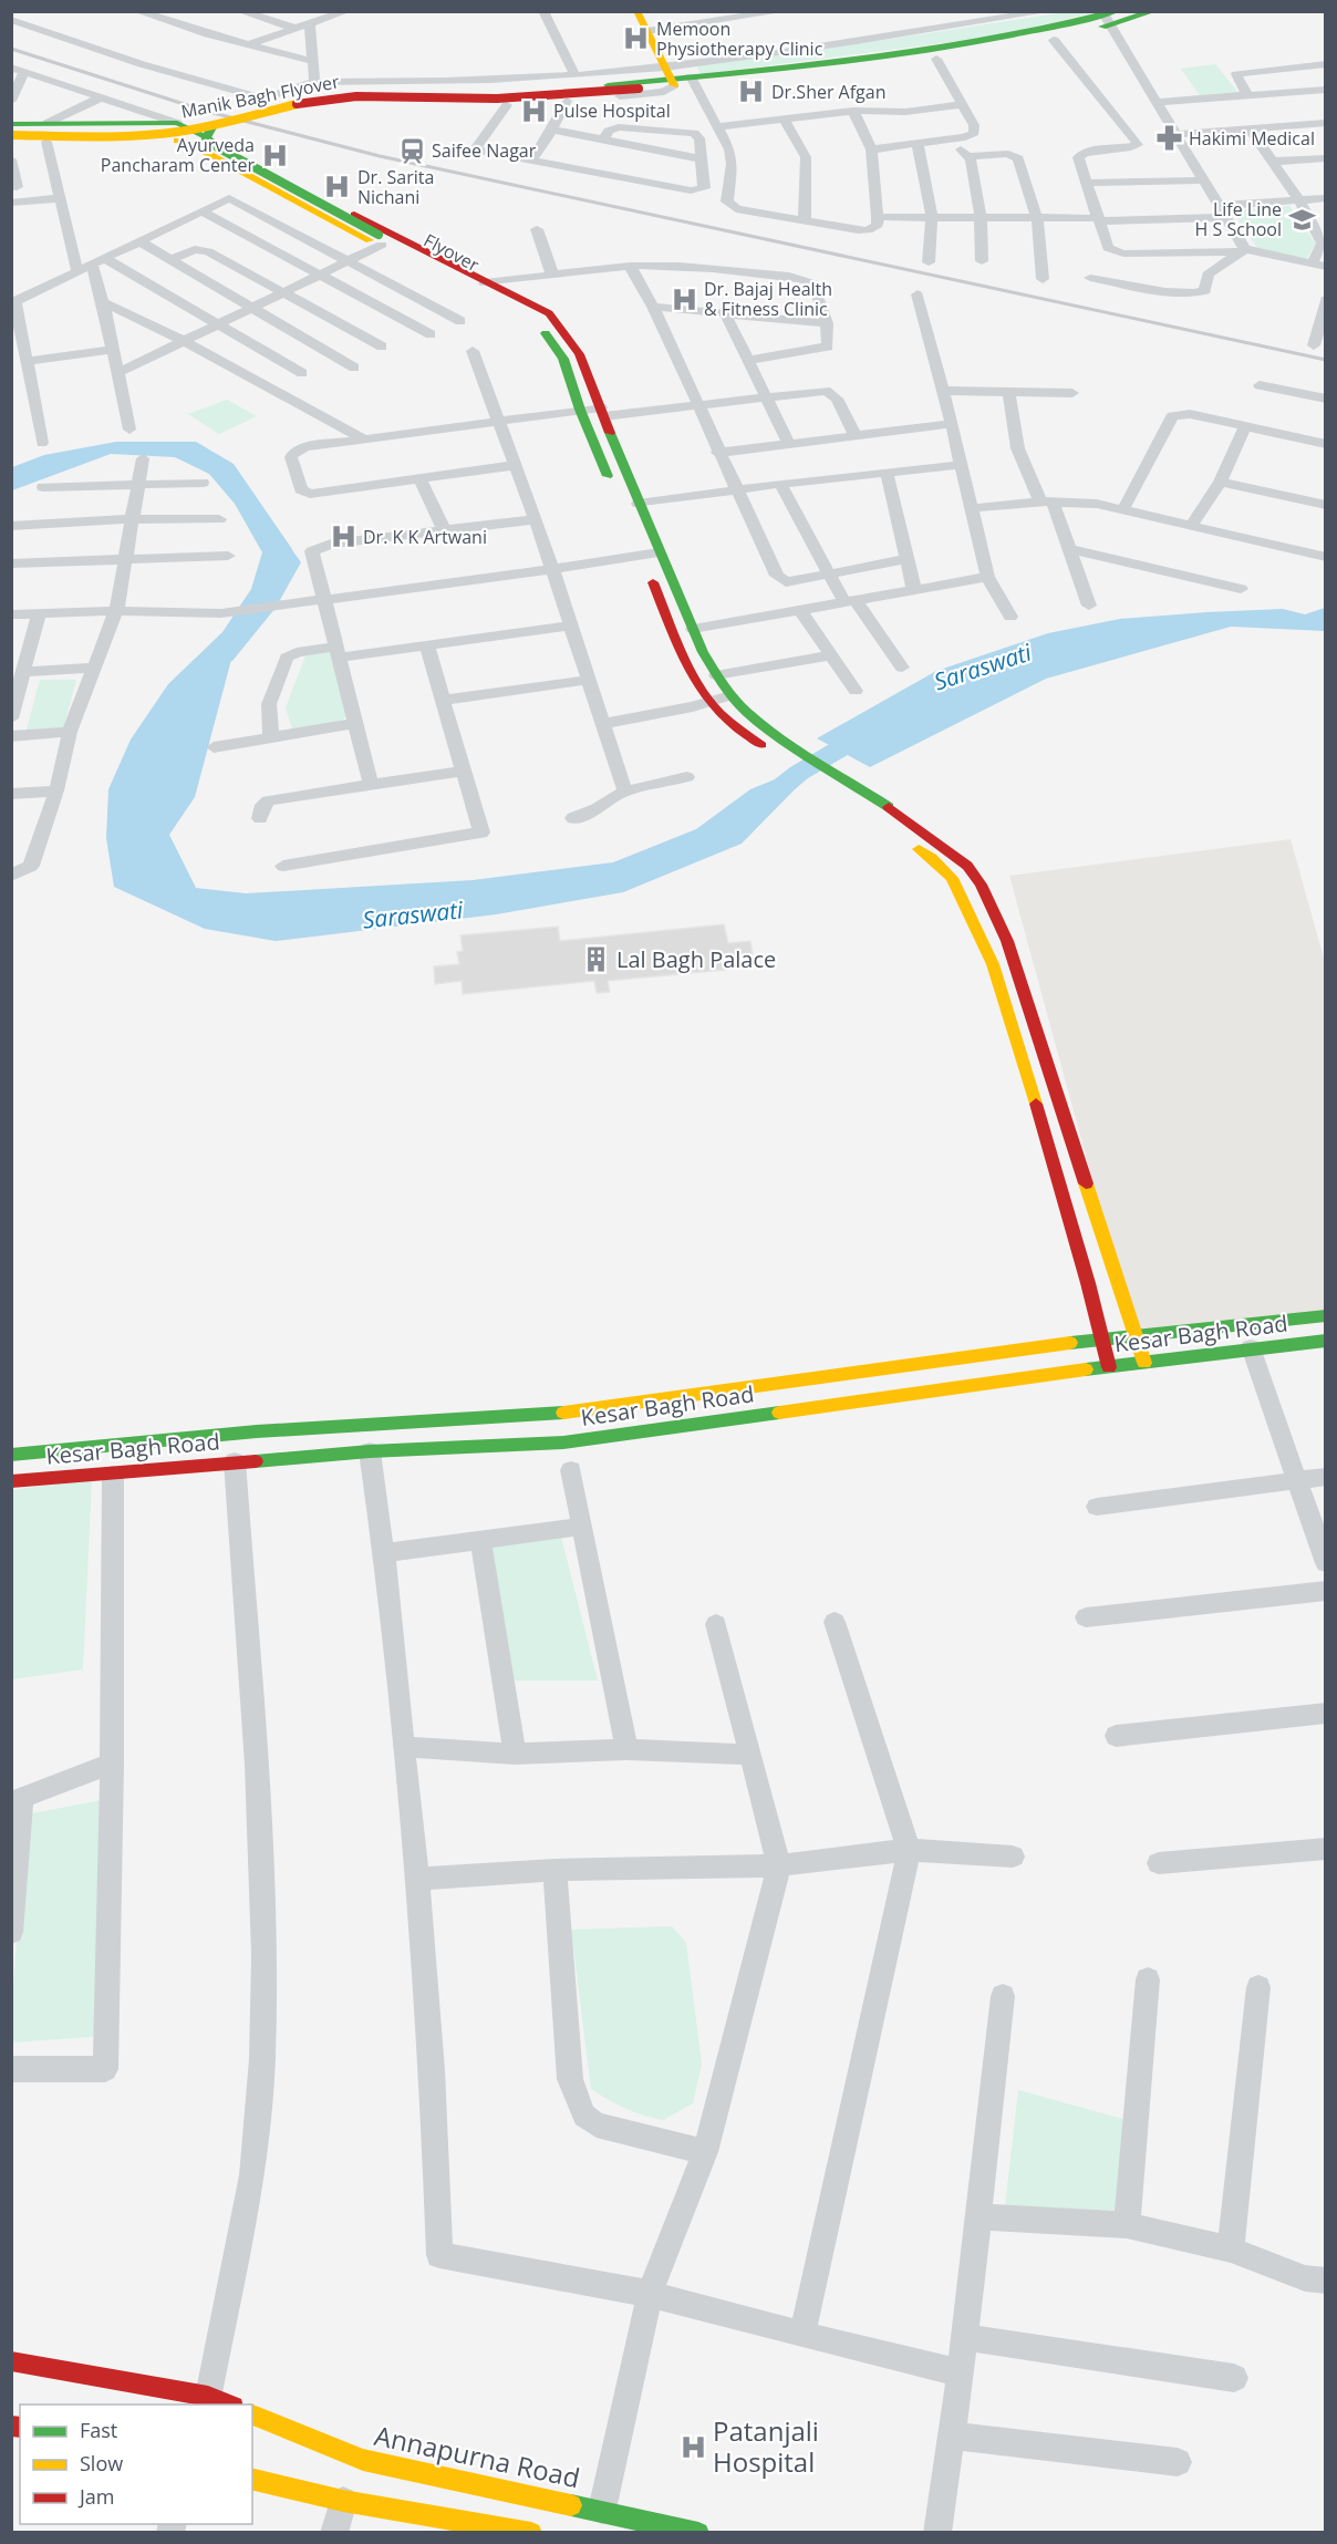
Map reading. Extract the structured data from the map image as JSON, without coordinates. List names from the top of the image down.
{
  "streets": {
    "main road": [
      "Manik Bagh Flyover",
      "Flyover",
      "Kesar Bagh Road",
      "Annapurna Road"
    ]
  },
  "water": ["Saraswati"],
  "places": {
    "hospital": [
      "Memoon Physiotherapy Clinic",
      "Dr.Sher Afgan",
      "Pulse Hospital",
      "Ayurveda Pancharam Center",
      "Dr. Sarita Nichani",
      "Dr. Bajaj Health & Fitness Clinic",
      "Dr. K K Artwani",
      "Patanjali Hospital"
    ],
    "pharmacy": ["Hakimi Medical"],
    "station": ["Saifee Nagar"],
    "school or university": ["Life Line H S School"],
    "building": ["Lal Bagh Palace"]
  },
  "legend": ["Fast", "Slow", "Jam"]
}
